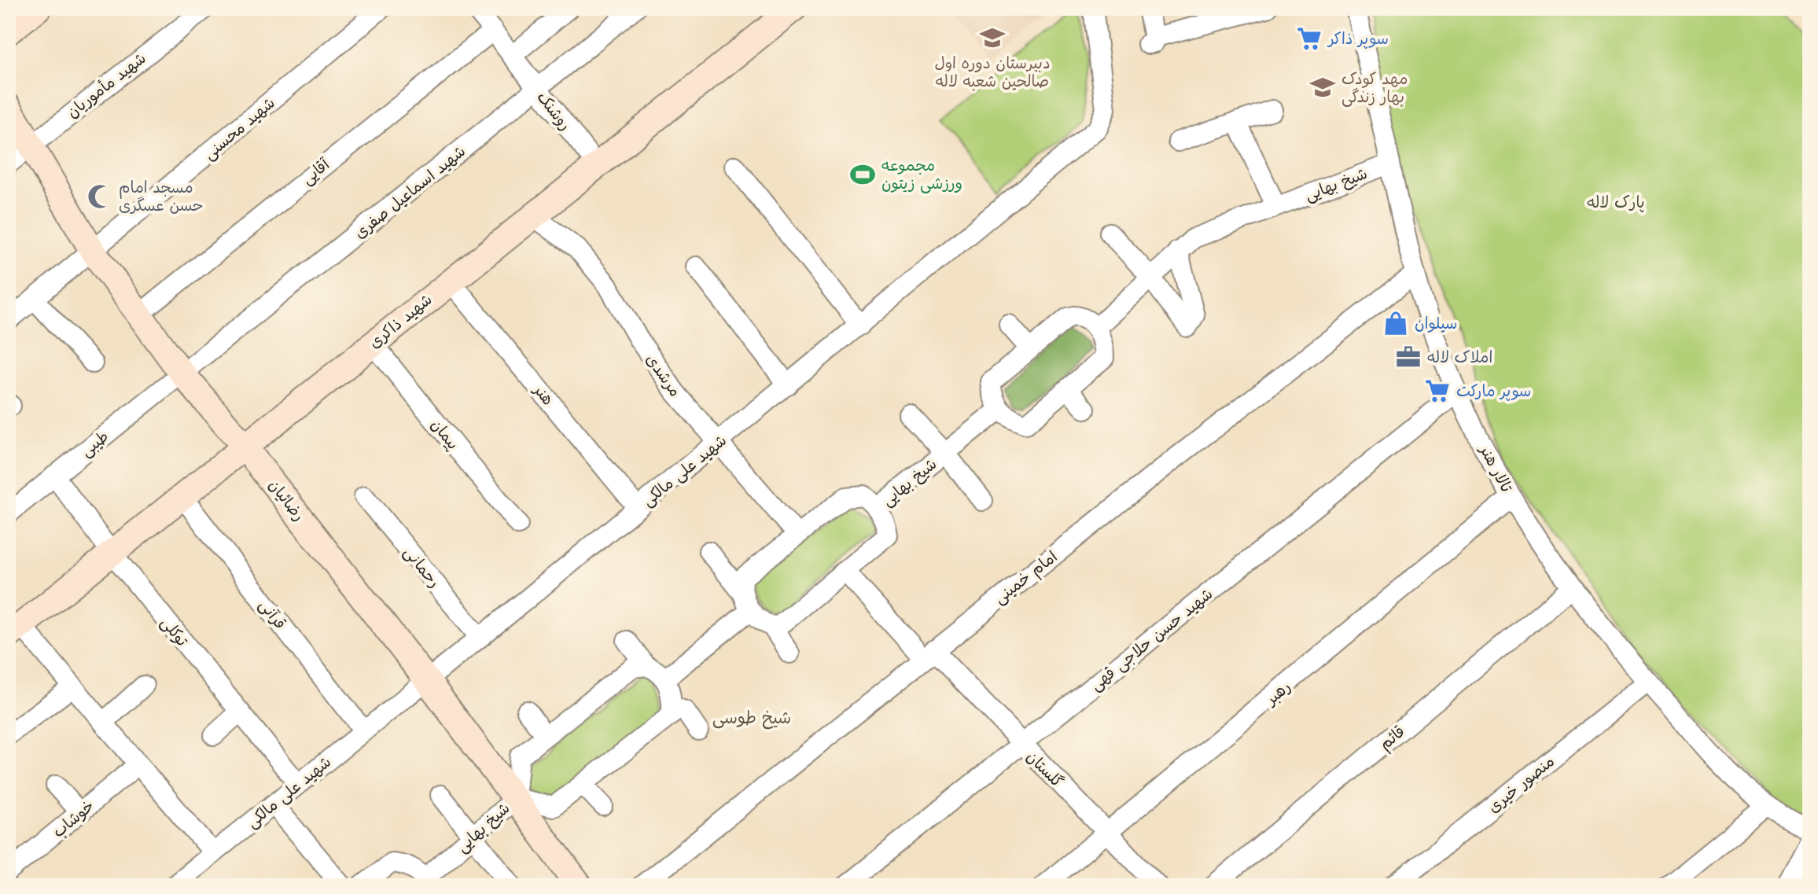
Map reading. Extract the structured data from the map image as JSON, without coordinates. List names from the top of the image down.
{
  "streets": {
    "street": [
      "شهید مأموریان",
      "روشنک",
      "شهید محسنی",
      "آقایی",
      "شیخ بهایی",
      "شهید اسماعیل صفری",
      "شهید ذاکری",
      "مرشدی",
      "هنر",
      "پیمان",
      "طیبی",
      "تالار هنر",
      "شهید علی مالکی",
      "رضائیان",
      "رحمانی",
      "امام خمینی",
      "قرآنی",
      "توکلی",
      "شهید حسن حلاجی قهی",
      "رهبر",
      "قائم",
      "گلستان",
      "منصور خیری",
      "خوشاب"
    ]
  },
  "crossings": [
    ["شهید مأموریان", "رضائیان"],
    ["روشنک", "آقایی"],
    ["روشنک", "شهید اسماعیل صفری"],
    ["روشنک", "شهید ذاکری"],
    ["شهید محسنی", "رضائیان"],
    ["آقایی", "رضائیان"],
    ["شیخ بهایی", "تالار هنر"],
    ["شیخ بهایی", "رضائیان"],
    ["شیخ بهایی", "گلستان"],
    ["شهید اسماعیل صفری", "طیبی"],
    ["شهید اسماعیل صفری", "رضائیان"],
    ["شهید ذاکری", "مرشدی"],
    ["شهید ذاکری", "هنر"],
    ["شهید ذاکری", "پیمان"],
    ["شهید ذاکری", "رضائیان"],
    ["شهید ذاکری", "قرآنی"],
    ["شهید ذاکری", "توکلی"],
    ["مرشدی", "شهید علی مالکی"],
    ["هنر", "شهید علی مالکی"],
    ["طیبی", "رضائیان"],
    ["طیبی", "توکلی"],
    ["تالار هنر", "امام خمینی"],
    ["تالار هنر", "شهید حسن حلاجی قهی"],
    ["تالار هنر", "رهبر"],
    ["تالار هنر", "قائم"],
    ["تالار هنر", "منصور خیری"],
    ["شهید علی مالکی", "رضائیان"],
    ["شهید علی مالکی", "رحمانی"],
    ["شهید علی مالکی", "قرآنی"],
    ["شهید علی مالکی", "توکلی"],
    ["امام خمینی", "گلستان"],
    ["شهید حسن حلاجی قهی", "گلستان"],
    ["رهبر", "گلستان"]
  ],
  "districts": ["شیخ طوسی"],
  "parks": ["پارک لاله"],
  "places": {
    "school or university": ["دبیرستان دوره اول صالحین شعبه لاله", "مهد کودک بهار زندگی"],
    "supermarket": ["سوپر ذاکر", "سوپر مارکت"],
    "sports": ["مجموعه ورزشی زیتون"],
    "mosque": ["مسجد امام حسن عسگری"],
    "shop": ["سیلوان"],
    "office": ["املاک لاله"]
  }
}
